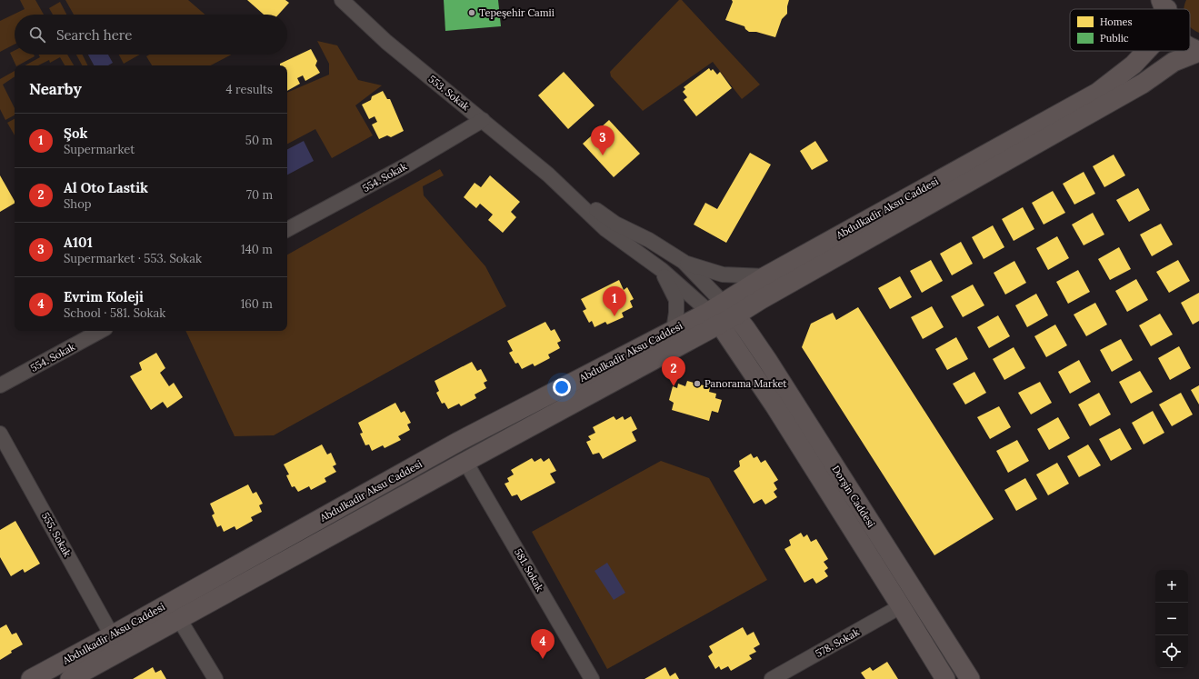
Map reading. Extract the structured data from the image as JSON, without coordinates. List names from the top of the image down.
{
  "streets": {
    "main road": ["Abdulkadir Aksu Caddesi", "Dorşin Caddesi"],
    "street": [
      "553. Sokak",
      "554. Sokak",
      "555. Sokak",
      "581. Sokak",
      "578. Sokak"
    ]
  },
  "crossings": [
    ["553. Sokak", "554. Sokak"],
    ["Abdulkadir Aksu Caddesi", "Dorşin Caddesi"],
    ["Abdulkadir Aksu Caddesi", "555. Sokak"],
    ["Abdulkadir Aksu Caddesi", "581. Sokak"],
    ["Dorşin Caddesi", "578. Sokak"]
  ],
  "places": ["Tepeşehir Camii", "Panorama Market"],
  "legend": ["Homes", "Public"],
  "page": {
    "search": "Search here",
    "heading": ["Nearby", "4 results"],
    "list": [
      {
        "mark": "1",
        "name": "Şok",
        "note": "Supermarket",
        "value": "50 m"
      },
      {
        "mark": "2",
        "name": "Al Oto Lastik",
        "note": "Shop",
        "value": "70 m"
      },
      {
        "mark": "3",
        "name": "A101",
        "note": "Supermarket · 553. Sokak",
        "value": "140 m"
      },
      {
        "mark": "4",
        "name": "Evrim Koleji",
        "note": "School · 581. Sokak",
        "value": "160 m"
      }
    ],
    "pins": [
      "3",
      "1",
      "2",
      "4"
    ],
    "map_buttons": ["+", "−"]
  }
}
